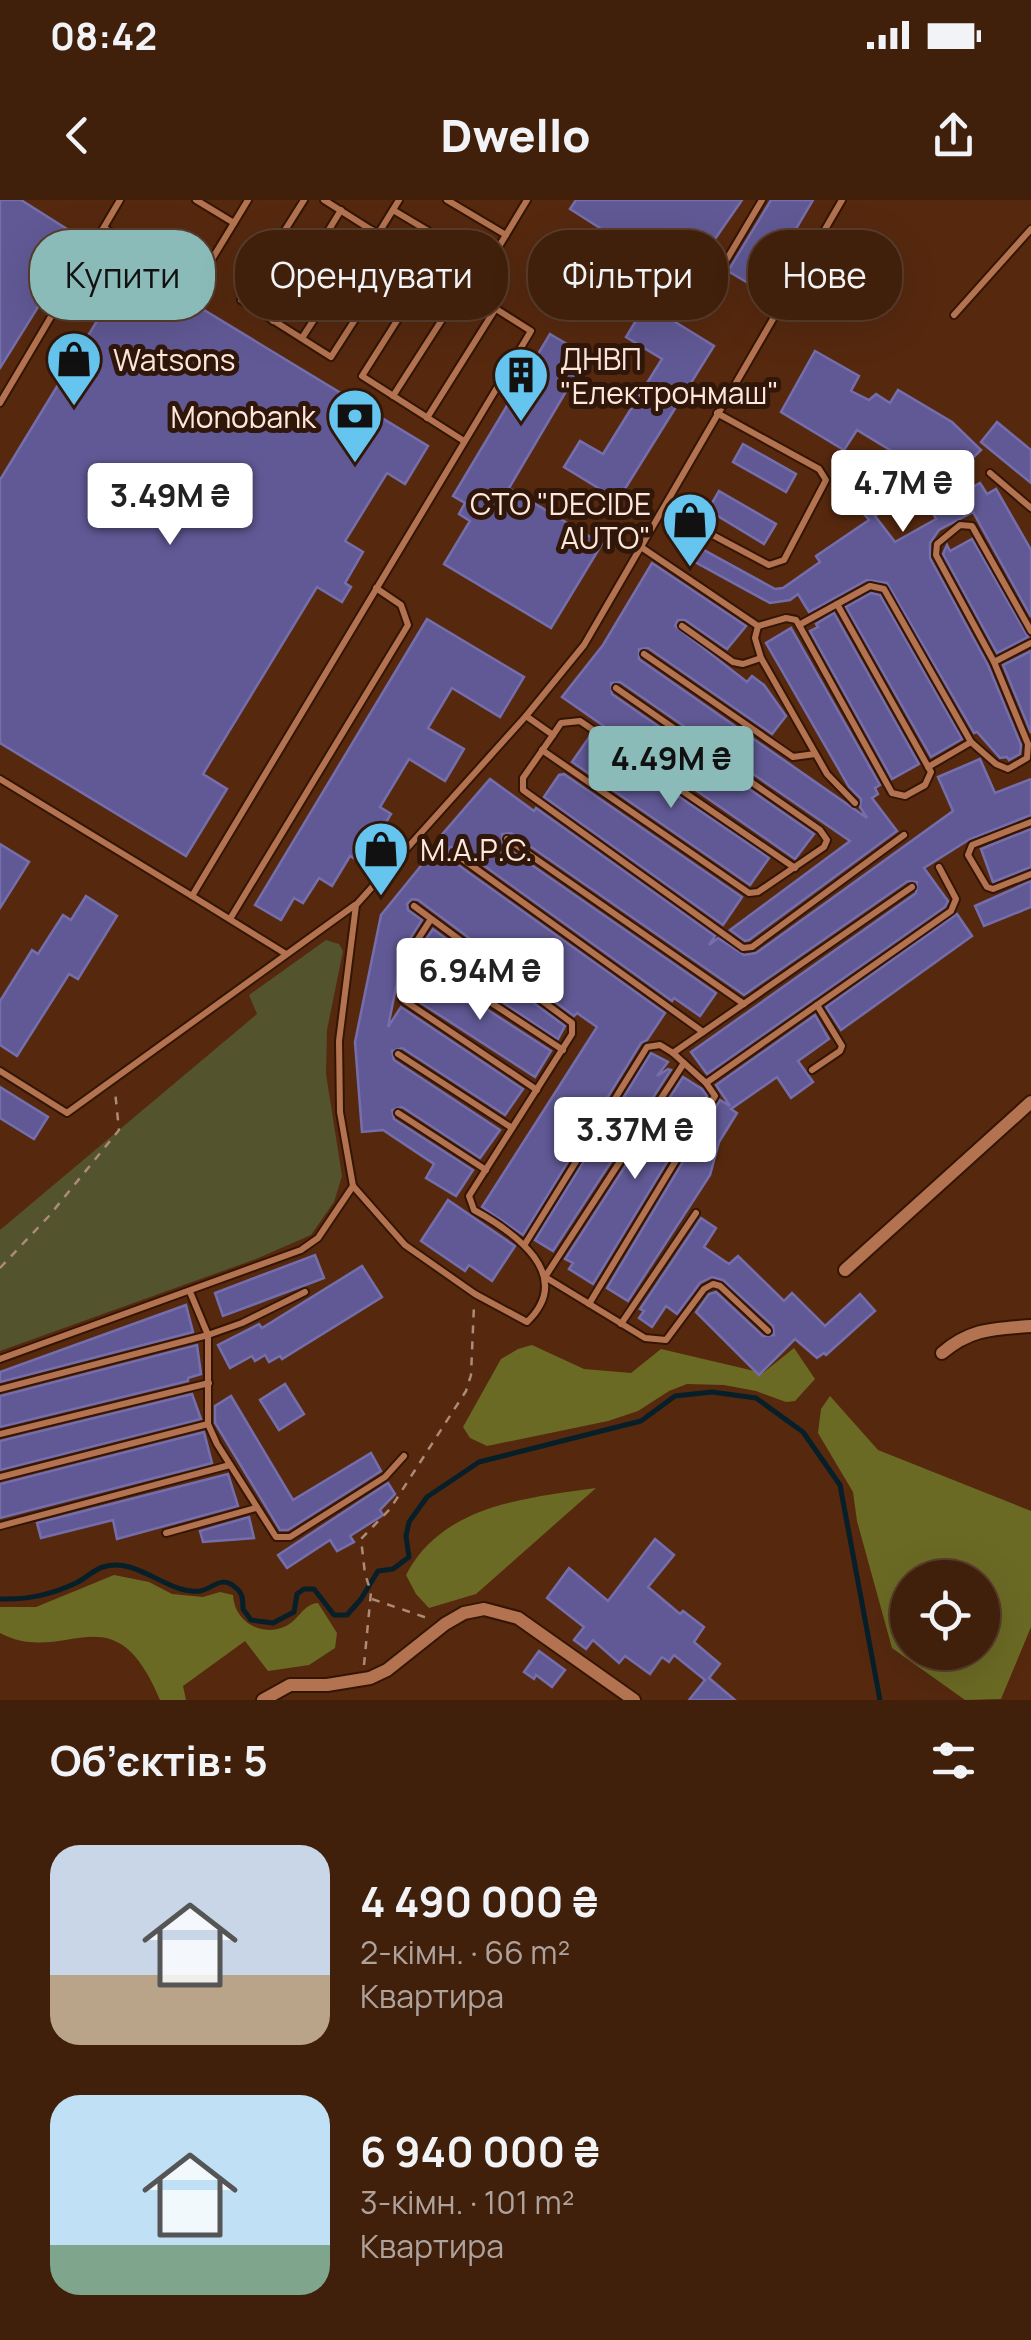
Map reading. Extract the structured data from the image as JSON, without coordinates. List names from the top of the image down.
{
  "places": {
    "shop": ["Watsons", "СТО \"DECIDE AUTO\"", "М.А.Р.С."],
    "building": ["ДНВП \"Електронмаш\""],
    "bank": ["Monobank"]
  },
  "page": {
    "status": "08:42",
    "header": "Dwello",
    "chip": [
      "Купити",
      "Орендувати",
      "Фільтри",
      "Нове"
    ],
    "price": [
      "4.7M ₴",
      "3.49M ₴",
      "4.49M ₴",
      "6.94M ₴",
      "3.37M ₴"
    ],
    "heading": "Об’єктів: 5",
    "list": [
      {
        "name": "4 490 000 ₴",
        "note": "2-кімн. · 66 m² · Квартира"
      },
      {
        "name": "6 940 000 ₴",
        "note": "3-кімн. · 101 m² · Квартира"
      }
    ]
  }
}
